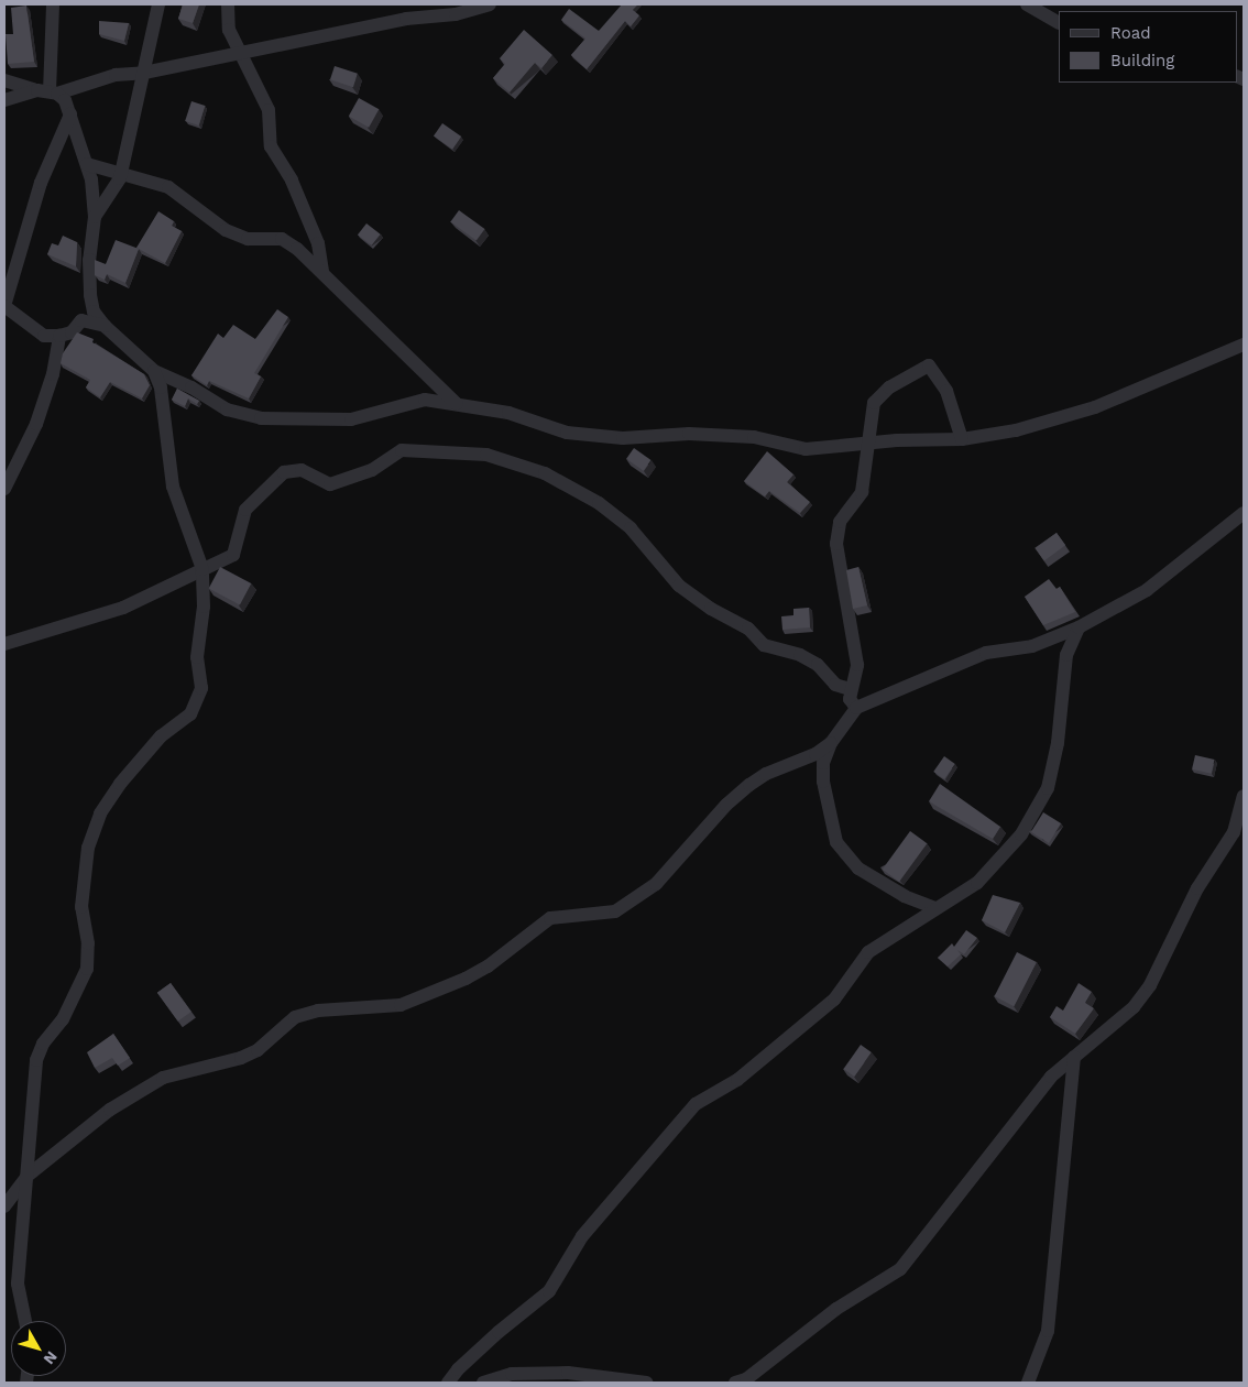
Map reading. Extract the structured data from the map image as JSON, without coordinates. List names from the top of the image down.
{
  "legend": ["Road", "Building"],
  "north": "bottom right"
}
